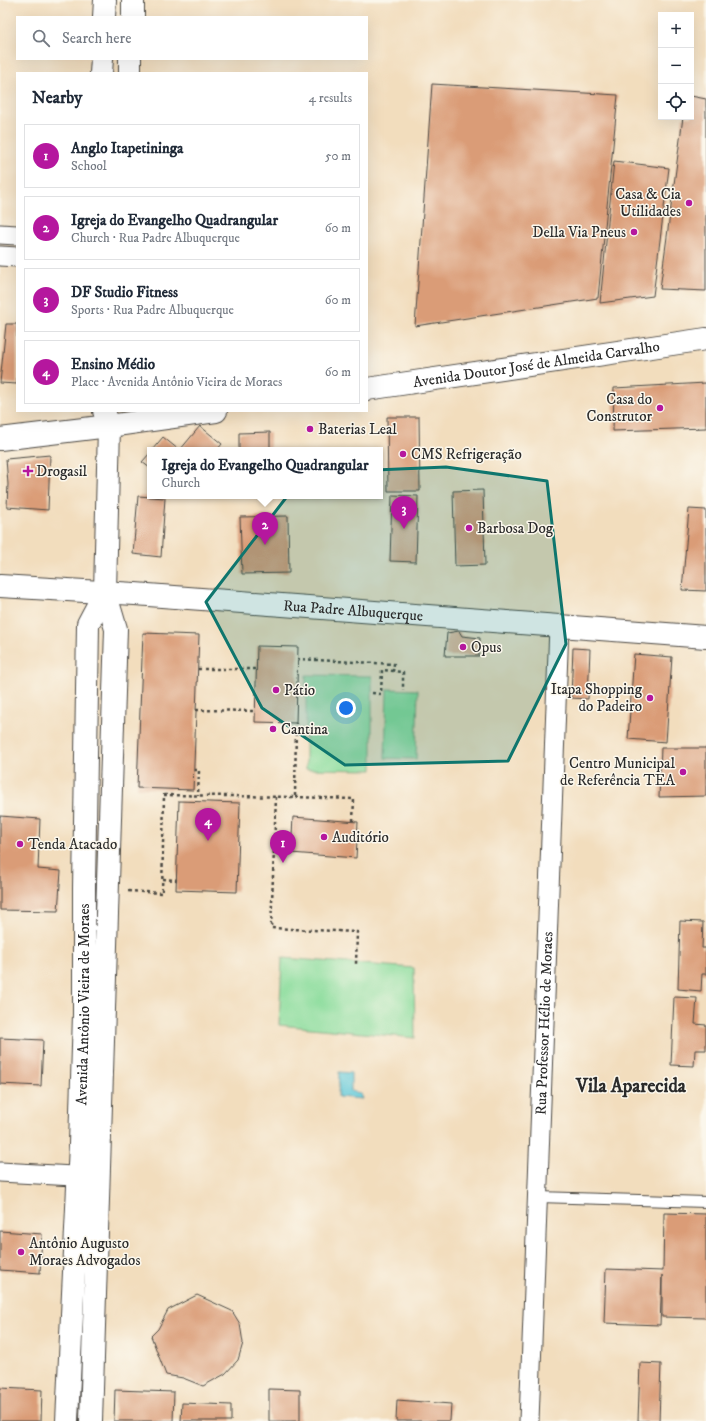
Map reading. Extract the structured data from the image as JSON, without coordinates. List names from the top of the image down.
{
  "streets": {
    "main road": ["Avenida Doutor José de Almeida Carvalho", "Rua Padre Albuquerque", "Avenida Antônio Vieira de Moraes"],
    "street": ["Rua Professor Hélio de Moraes"]
  },
  "crossings": [
    ["Rua Padre Albuquerque", "Avenida Antônio Vieira de Moraes"],
    ["Rua Padre Albuquerque", "Rua Professor Hélio de Moraes"]
  ],
  "districts": ["Vila Aparecida"],
  "places": {
    "other": [
      "Casa & Cia Utilidades",
      "Della Via Pneus",
      "Casa do Construtor",
      "Baterias Leal",
      "CMS Refrigeração",
      "Barbosa Dog",
      "Opus",
      "Pátio",
      "Itapa Shopping do Padeiro",
      "Cantina",
      "Centro Municipal de Referência TEA",
      "Auditório",
      "Tenda Atacado",
      "Antônio Augusto Moraes Advogados"
    ],
    "health": ["Drogasil"]
  },
  "page": {
    "map_buttons": ["+", "−"],
    "search": "Search here",
    "heading": ["Nearby", "4 results"],
    "list": [
      {
        "mark": "1",
        "name": "Anglo Itapetininga",
        "note": "School",
        "value": "50 m"
      },
      {
        "mark": "2",
        "name": "Igreja do Evangelho Quadrangular",
        "note": "Church · Rua Padre Albuquerque",
        "value": "60 m"
      },
      {
        "mark": "3",
        "name": "DF Studio Fitness",
        "note": "Sports · Rua Padre Albuquerque",
        "value": "60 m"
      },
      {
        "mark": "4",
        "name": "Ensino Médio",
        "note": "Place · Avenida Antônio Vieira de Moraes",
        "value": "60 m"
      }
    ],
    "popup": ["Igreja do Evangelho Quadrangular", "Church"],
    "pins": [
      "3",
      "2",
      "4",
      "1"
    ]
  }
}
